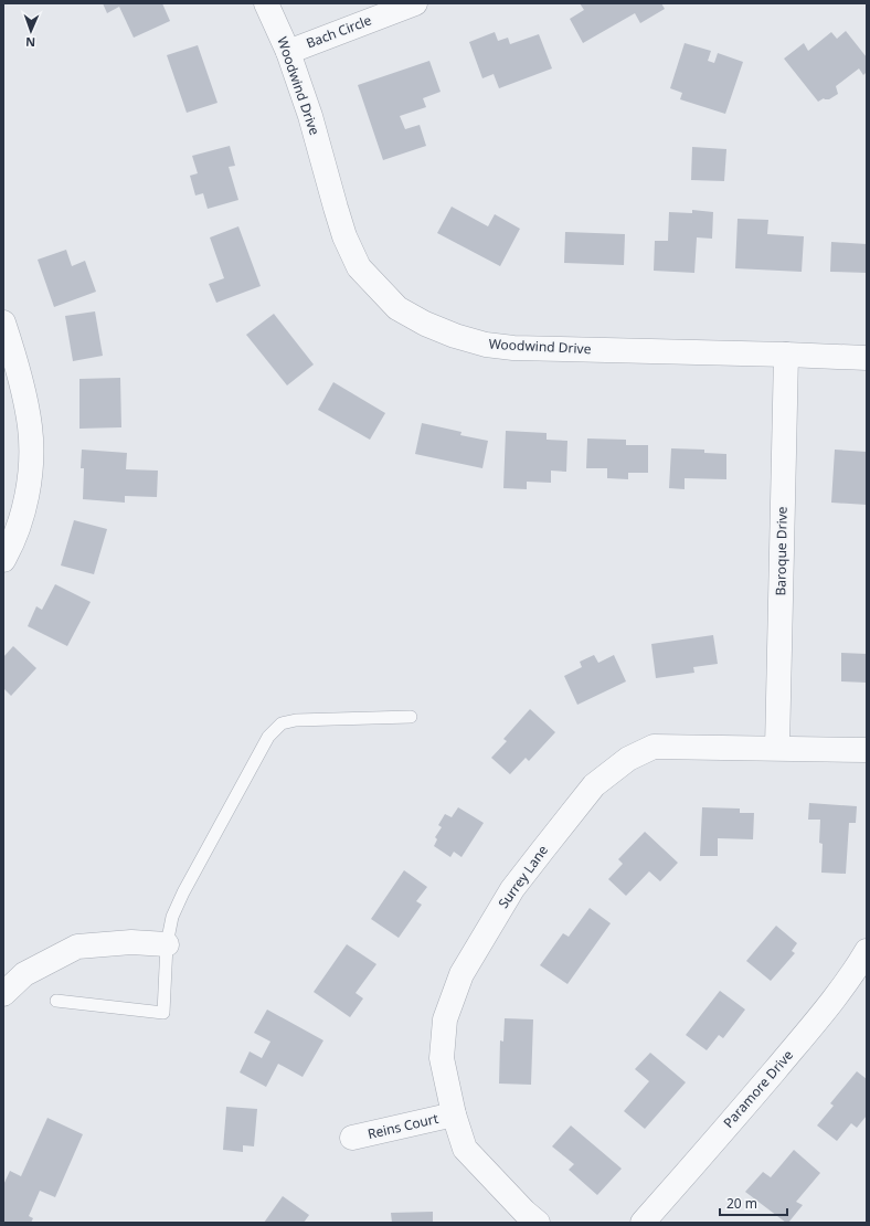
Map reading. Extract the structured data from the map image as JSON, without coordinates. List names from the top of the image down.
{
  "streets": {
    "street": [
      "Bach Circle",
      "Woodwind Drive",
      "Baroque Drive",
      "Surrey Lane",
      "Paramore Drive",
      "Reins Court"
    ]
  },
  "crossings": [
    ["Bach Circle", "Woodwind Drive"],
    ["Woodwind Drive", "Baroque Drive"],
    ["Baroque Drive", "Surrey Lane"],
    ["Surrey Lane", "Reins Court"]
  ],
  "scale_bar": "20 m",
  "north": "bottom"
}
